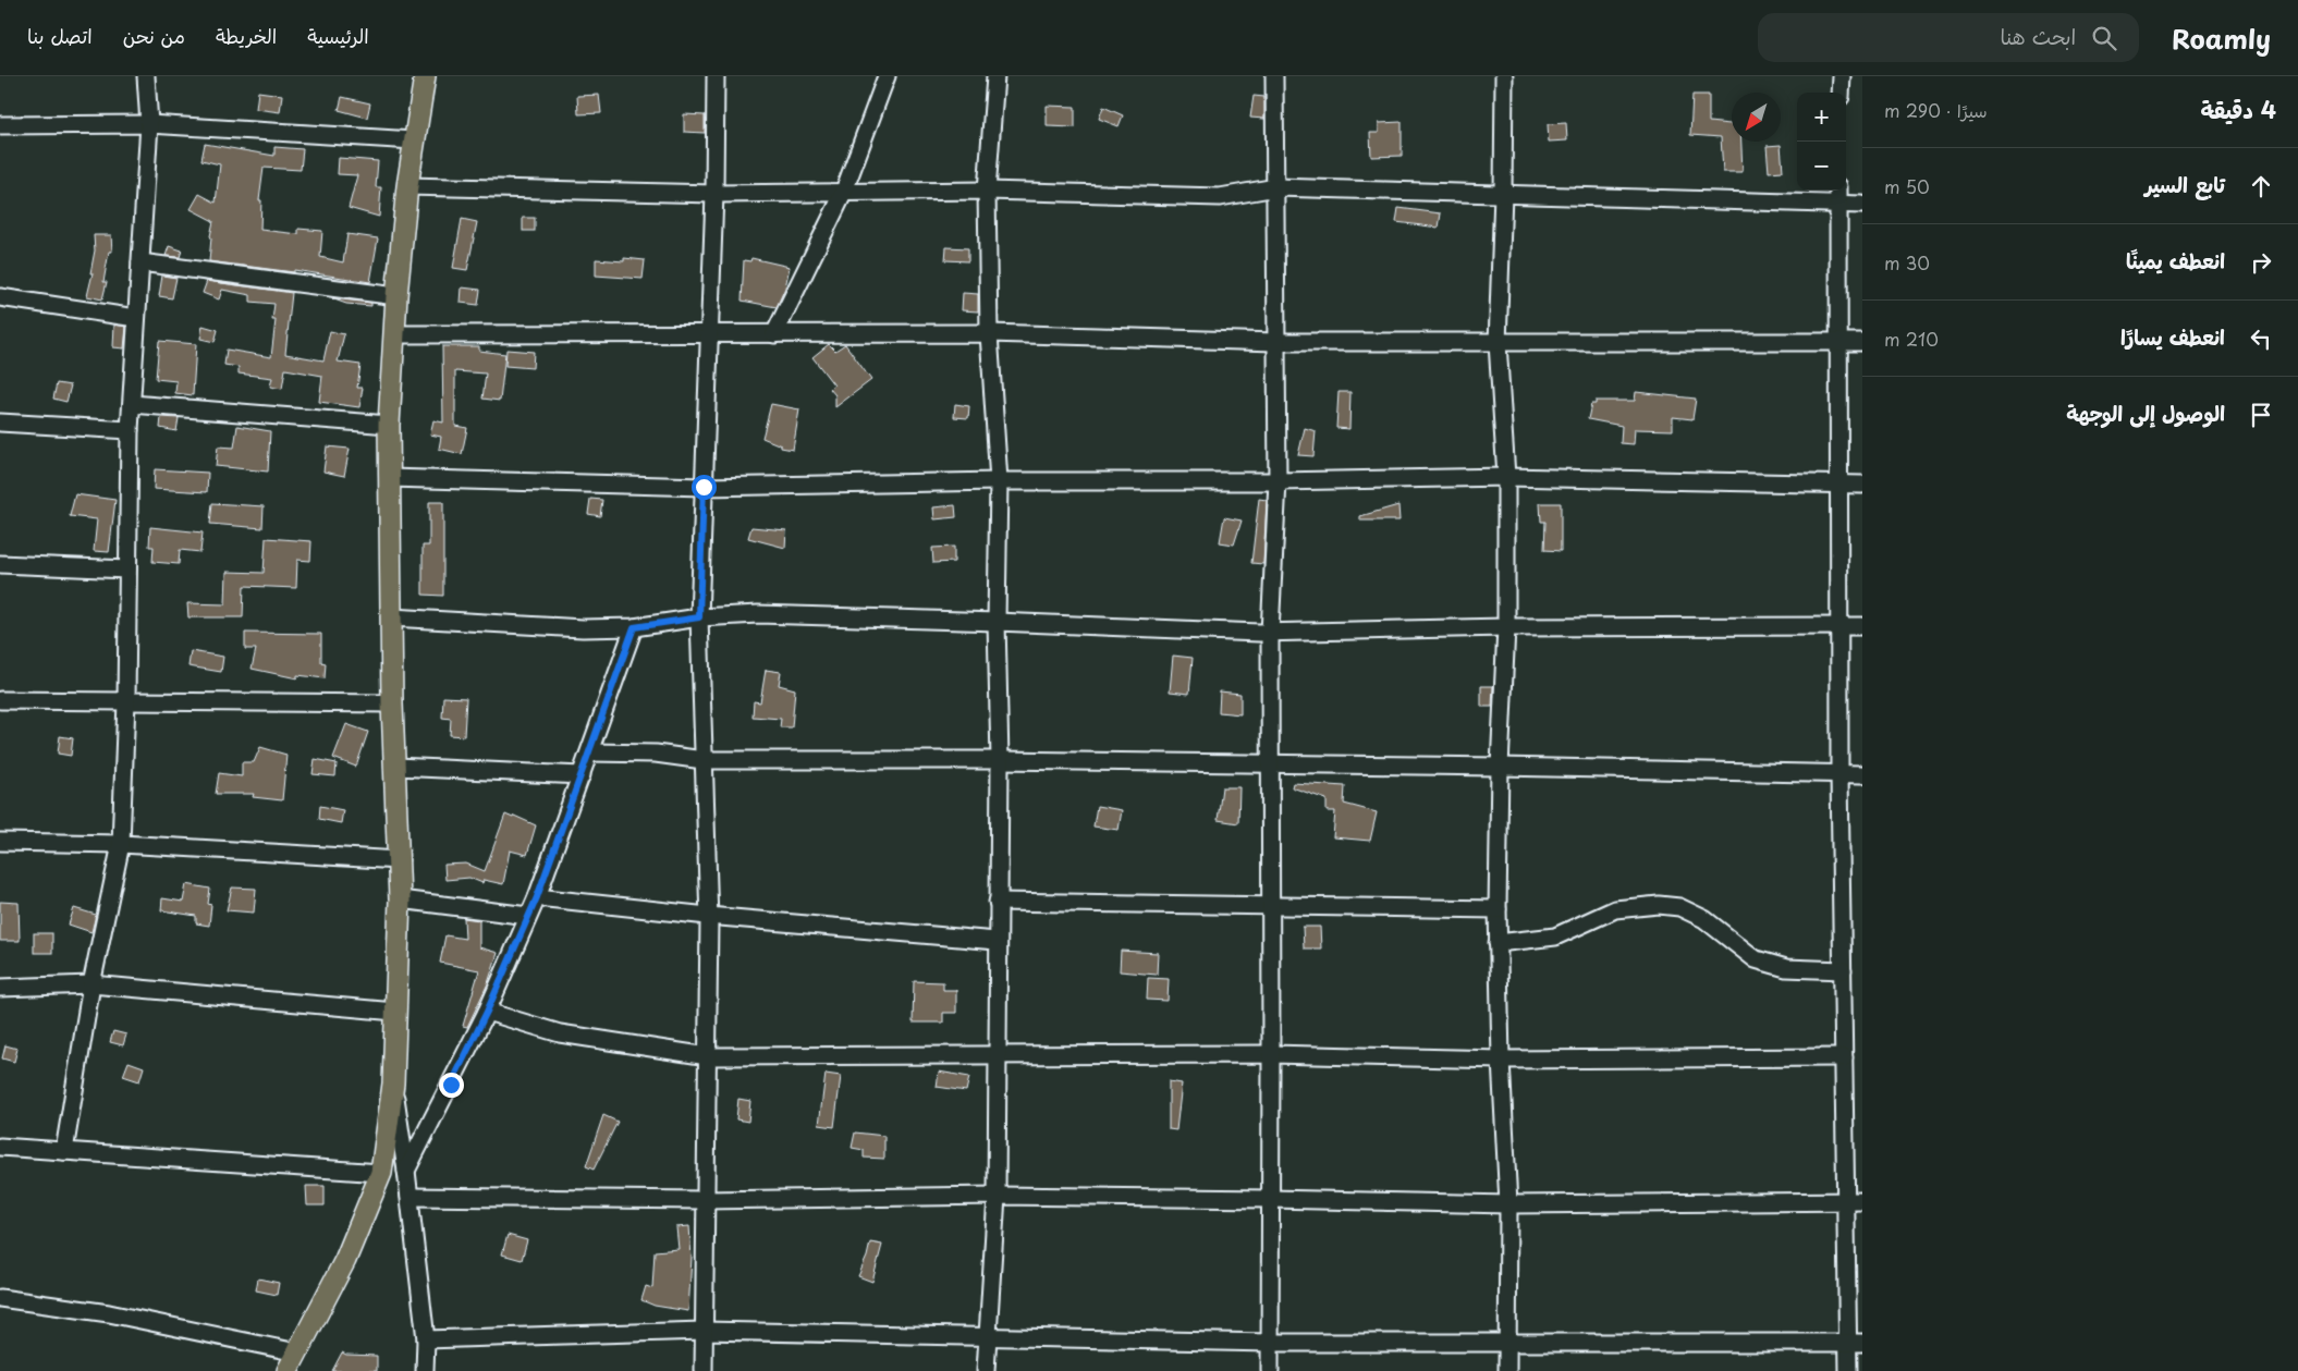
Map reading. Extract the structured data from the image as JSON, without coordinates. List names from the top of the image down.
{
  "north": "bottom left",
  "page": {
    "header": "Roamly",
    "search": "ابحث هنا",
    "nav": [
      "الرئيسية",
      "الخريطة",
      "من نحن",
      "اتصل بنا"
    ],
    "heading": ["4 دقيقة", "سيرًا · 290 m"],
    "map_buttons": ["+", "−"],
    "list": [
      ["تابع السير", "50 m"],
      ["انعطف يمينًا", "30 m"],
      ["انعطف يسارًا", "210 m"],
      "الوصول إلى الوجهة"
    ]
  }
}
